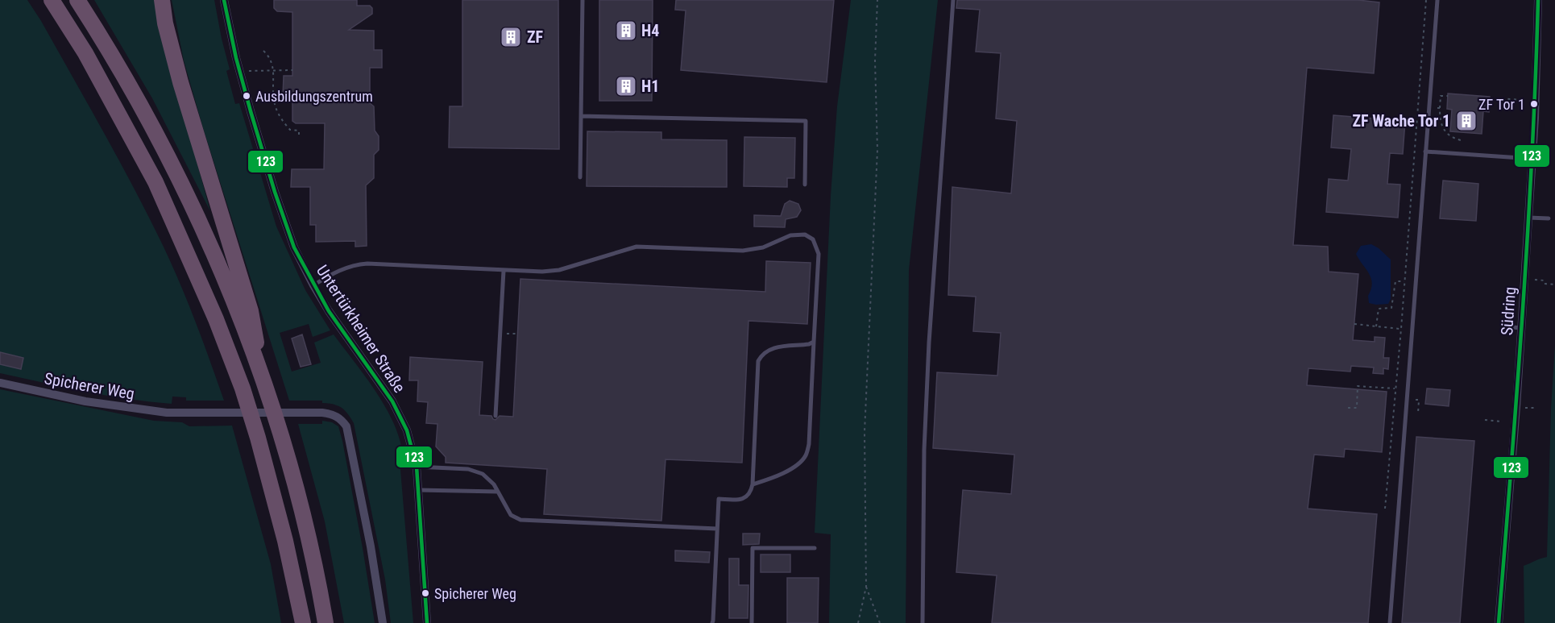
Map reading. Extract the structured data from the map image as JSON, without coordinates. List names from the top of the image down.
{
  "streets": {
    "street": ["Südring", "Untertürkheimer Straße", "Spicherer Weg"]
  },
  "places": {
    "building": [
      "H4",
      "ZF",
      "H1",
      "ZF Wache Tor 1"
    ],
    "other": ["Ausbildungszentrum", "ZF Tor 1", "Spicherer Weg"]
  },
  "lines": ["transit line 123"]
}
